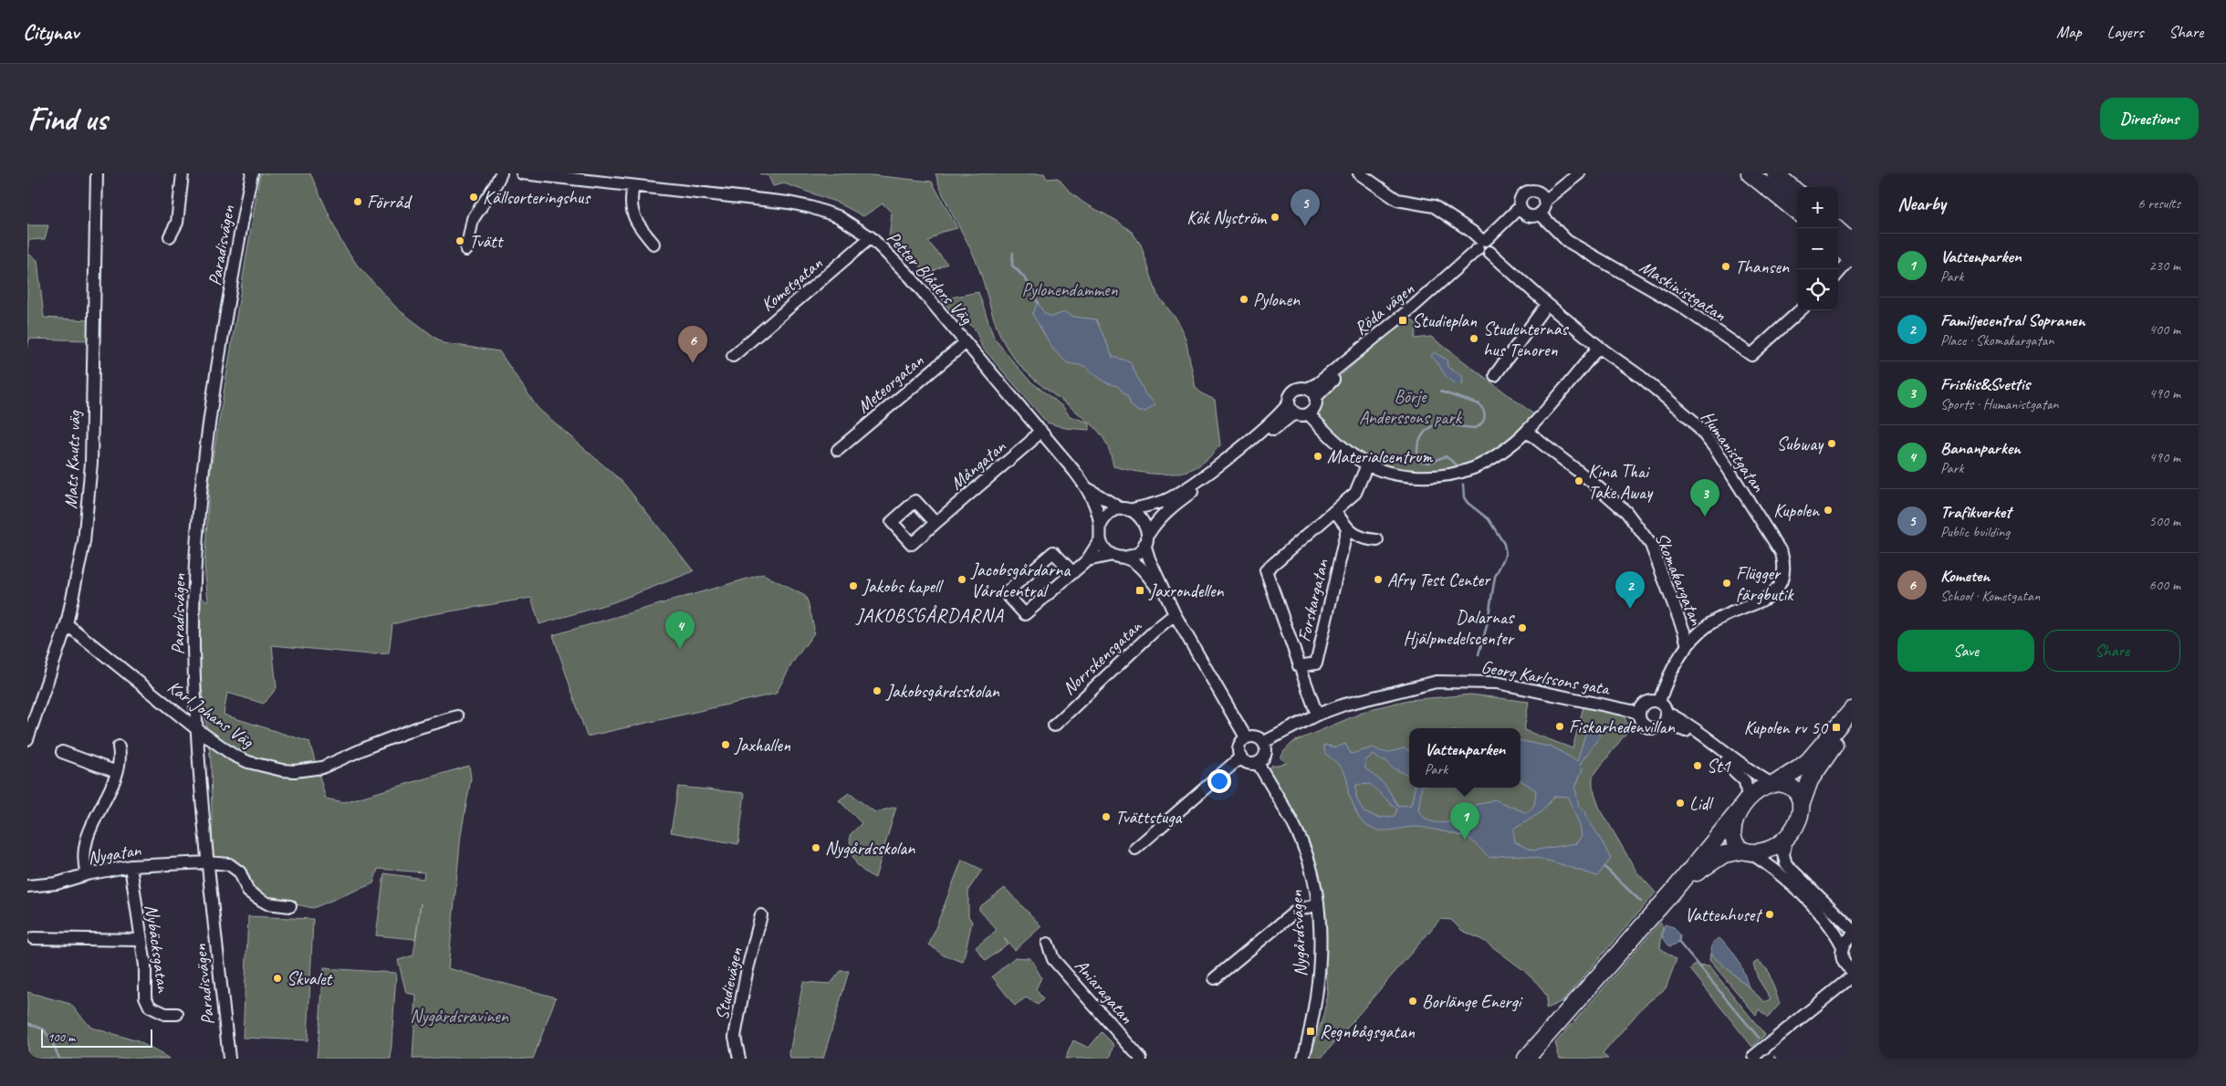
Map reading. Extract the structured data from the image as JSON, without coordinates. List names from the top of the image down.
{
  "streets": {
    "street": [
      "Paradisvägen",
      "Petter Blåders Väg",
      "Kometgatan",
      "Maskinistgatan",
      "Röda vägen",
      "Meteorgatan",
      "Humanistgatan",
      "Mats Knuts väg",
      "Mångatan",
      "Skomakargatan",
      "Forskargatan",
      "Norrskensgatan",
      "Georg Karlssons gata",
      "Karl Johans Väg",
      "Nygatan",
      "Nygårdsvägen",
      "Nybäcksgatan",
      "Studievägen",
      "Aniaragatan"
    ]
  },
  "crossings": [
    ["Paradisvägen", "Karl Johans Väg"],
    ["Paradisvägen", "Nygatan"],
    ["Petter Blåders Väg", "Kometgatan"],
    ["Petter Blåders Väg", "Meteorgatan"],
    ["Petter Blåders Väg", "Mångatan"],
    ["Maskinistgatan", "Röda vägen"],
    ["Röda vägen", "Humanistgatan"],
    ["Humanistgatan", "Skomakargatan"],
    ["Mats Knuts väg", "Karl Johans Väg"],
    ["Skomakargatan", "Georg Karlssons gata"],
    ["Forskargatan", "Georg Karlssons gata"],
    ["Georg Karlssons gata", "Nygårdsvägen"],
    ["Nygatan", "Nybäcksgatan"]
  ],
  "districts": ["JAKOBSGÅRDARNA"],
  "parks": ["Pylonendammen", "Börje Anderssons park", "Nygårdsravinen"],
  "places": {
    "other": [
      "Källsorteringshus",
      "Förråd",
      "Kök Nyström",
      "Tvätt",
      "Thansen",
      "Pylonen",
      "Studenternas hus Tenoren",
      "Subway",
      "Materialcentrum",
      "Kina Thai Take Away",
      "Kupolen",
      "Jacobsgårdarna Vårdcentral",
      "Afry Test Center",
      "Flügger färgbutik",
      "Jakobs kapell",
      "Dalarnas Hjälpmedelscenter",
      "Jakobsgårdsskolan",
      "Fiskarhedenvillan",
      "Jaxhallen",
      "St1",
      "Lidl",
      "Tvättstuga",
      "Nygårdsskolan",
      "Vattenhuset",
      "Skvalet",
      "Borlänge Energi"
    ],
    "transit": [
      "Studieplan",
      "Jaxrondellen",
      "Kupolen rv 50",
      "Regnbågsgatan"
    ]
  },
  "scale_bar": "100 m",
  "page": {
    "header": "Citynav",
    "nav": ["Map", "Layers", "Share"],
    "buttons": [
      "Directions",
      ["Save", "Share"]
    ],
    "title": "Find us",
    "heading": ["Nearby", "6 results"],
    "map_buttons": ["+", "−"],
    "pins": [
      "5",
      "6",
      "3",
      "2",
      "4",
      "1"
    ],
    "list": [
      {
        "mark": "1",
        "name": "Vattenparken",
        "note": "Park",
        "value": "230 m"
      },
      {
        "mark": "2",
        "name": "Familjecentral Sopranen",
        "note": "Place · Skomakargatan",
        "value": "400 m"
      },
      {
        "mark": "3",
        "name": "Friskis&Svettis",
        "note": "Sports · Humanistgatan",
        "value": "490 m"
      },
      {
        "mark": "4",
        "name": "Bananparken",
        "note": "Park",
        "value": "490 m"
      },
      {
        "mark": "5",
        "name": "Trafikverket",
        "note": "Public building",
        "value": "500 m"
      },
      {
        "mark": "6",
        "name": "Kometen",
        "note": "School · Kometgatan",
        "value": "600 m"
      }
    ],
    "popup": ["Vattenparken", "Park"],
    "scale": "100 m"
  }
}
